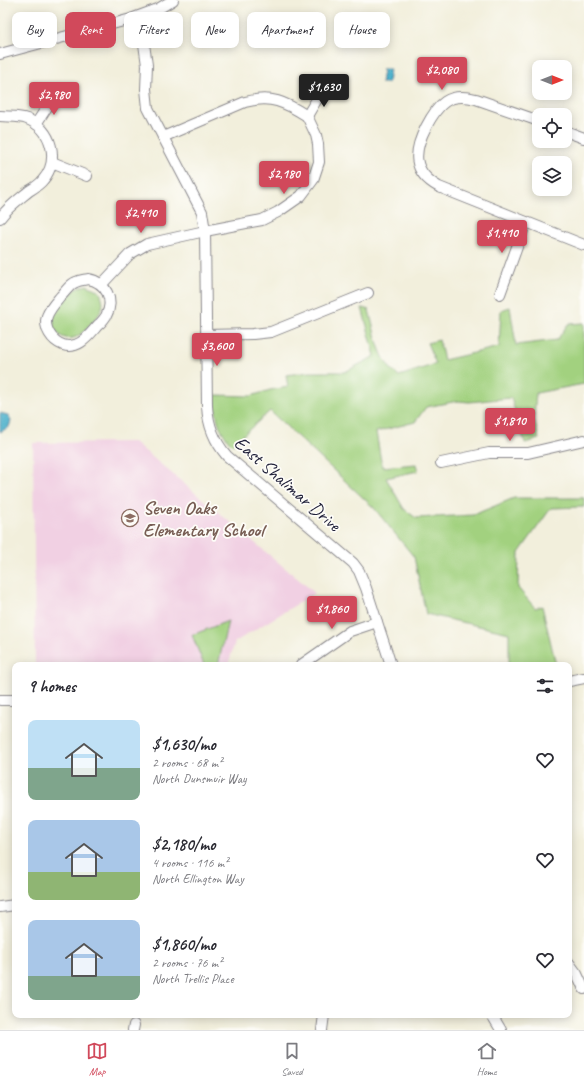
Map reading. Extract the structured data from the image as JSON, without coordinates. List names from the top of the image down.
{
  "streets": {
    "street": ["East Shalimar Drive"]
  },
  "places": {
    "school or university": ["Seven Oaks Elementary School"]
  },
  "north": "right",
  "page": {
    "chip": [
      "Buy",
      "Rent",
      "Filters",
      "New",
      "Apartment",
      "House"
    ],
    "price": [
      "$2,080",
      "$1,630",
      "$2,980",
      "$2,180",
      "$2,410",
      "$1,410",
      "$3,600",
      "$1,810",
      "$1,860"
    ],
    "heading": "9 homes",
    "list": [
      {
        "name": "$1,630/mo",
        "note": "2 rooms · 68 m² · North Dunsmuir Way"
      },
      {
        "name": "$2,180/mo",
        "note": "4 rooms · 116 m² · North Ellington Way"
      },
      {
        "name": "$1,860/mo",
        "note": "2 rooms · 76 m² · North Trellis Place"
      }
    ],
    "tabs": ["Map", "Saved", "Home"]
  }
}
